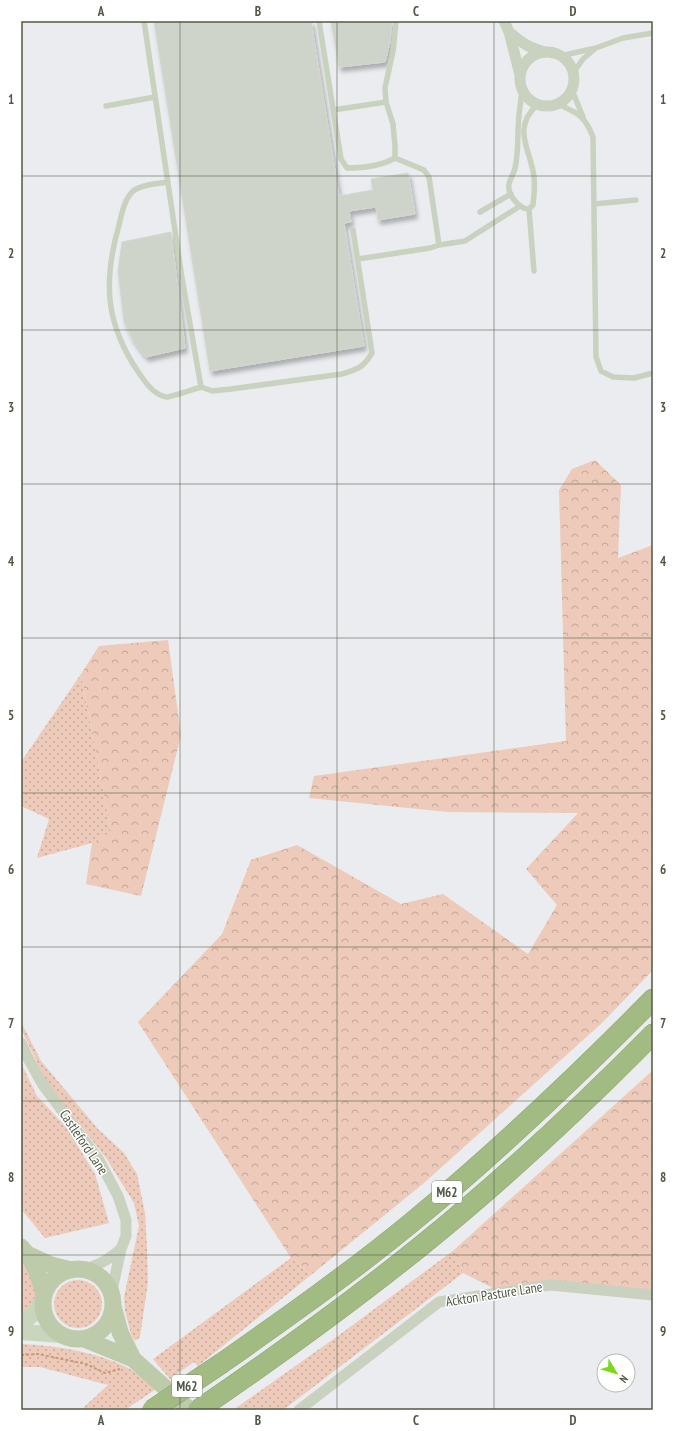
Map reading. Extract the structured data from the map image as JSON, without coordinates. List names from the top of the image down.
{
  "streets": {
    "highway": ["M62"],
    "street": ["Castleford Lane", "Ackton Pasture Lane"]
  },
  "north": "bottom right",
  "grid": {
    "columns": [
      "A",
      "B",
      "C",
      "D"
    ],
    "rows": [
      "1",
      "2",
      "3",
      "4",
      "5",
      "6",
      "7",
      "8",
      "9"
    ]
  }
}
